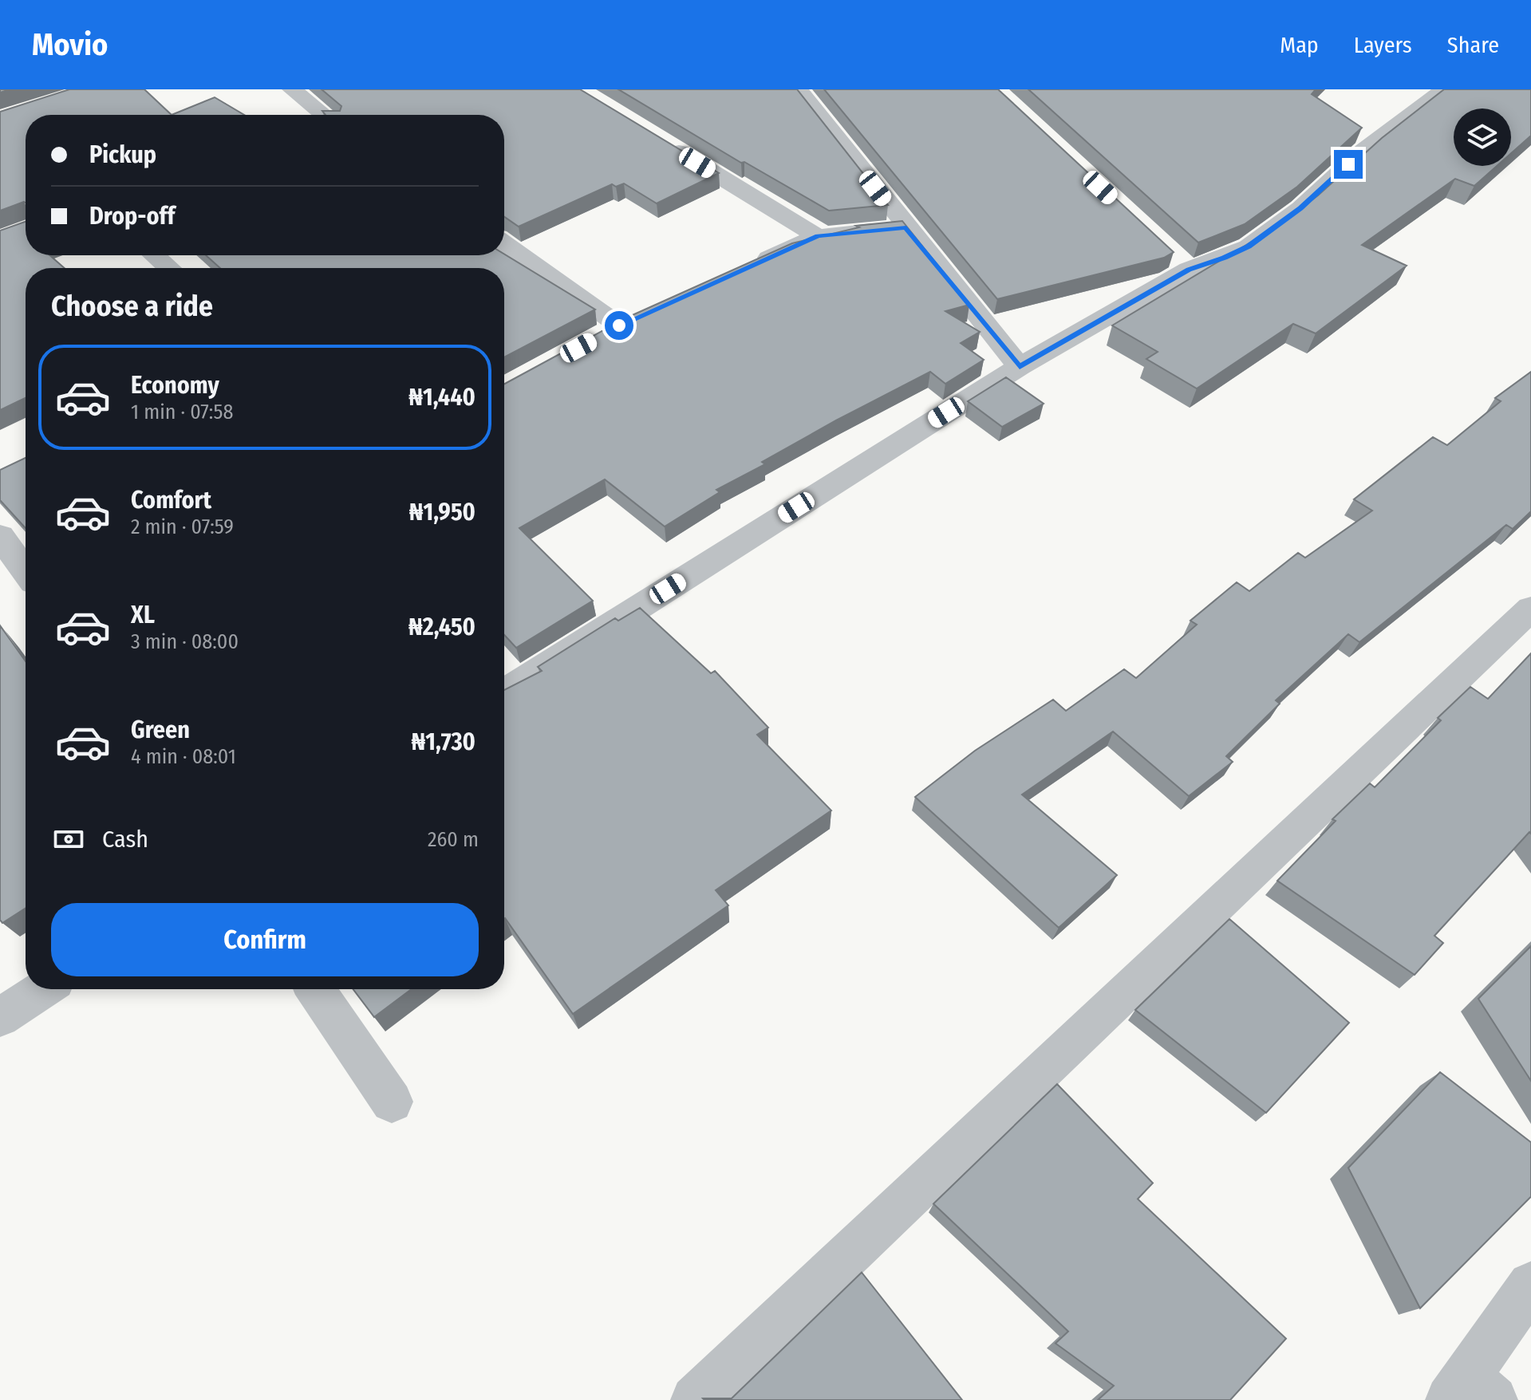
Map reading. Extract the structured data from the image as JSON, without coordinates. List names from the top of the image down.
{
  "page": {
    "header": "Movio",
    "nav": ["Map", "Layers", "Share"],
    "banner": ["Pickup", "Drop-off"],
    "heading": "Choose a ride",
    "list": [
      {
        "name": "Economy",
        "note": "1 min · 07:58",
        "value": "₦1,440"
      },
      {
        "name": "Comfort",
        "note": "2 min · 07:59",
        "value": "₦1,950"
      },
      {
        "name": "XL",
        "note": "3 min · 08:00",
        "value": "₦2,450"
      },
      {
        "name": "Green",
        "note": "4 min · 08:01",
        "value": "₦1,730"
      }
    ],
    "pay": ["Cash", "260 m"],
    "buttons": "Confirm"
  }
}
